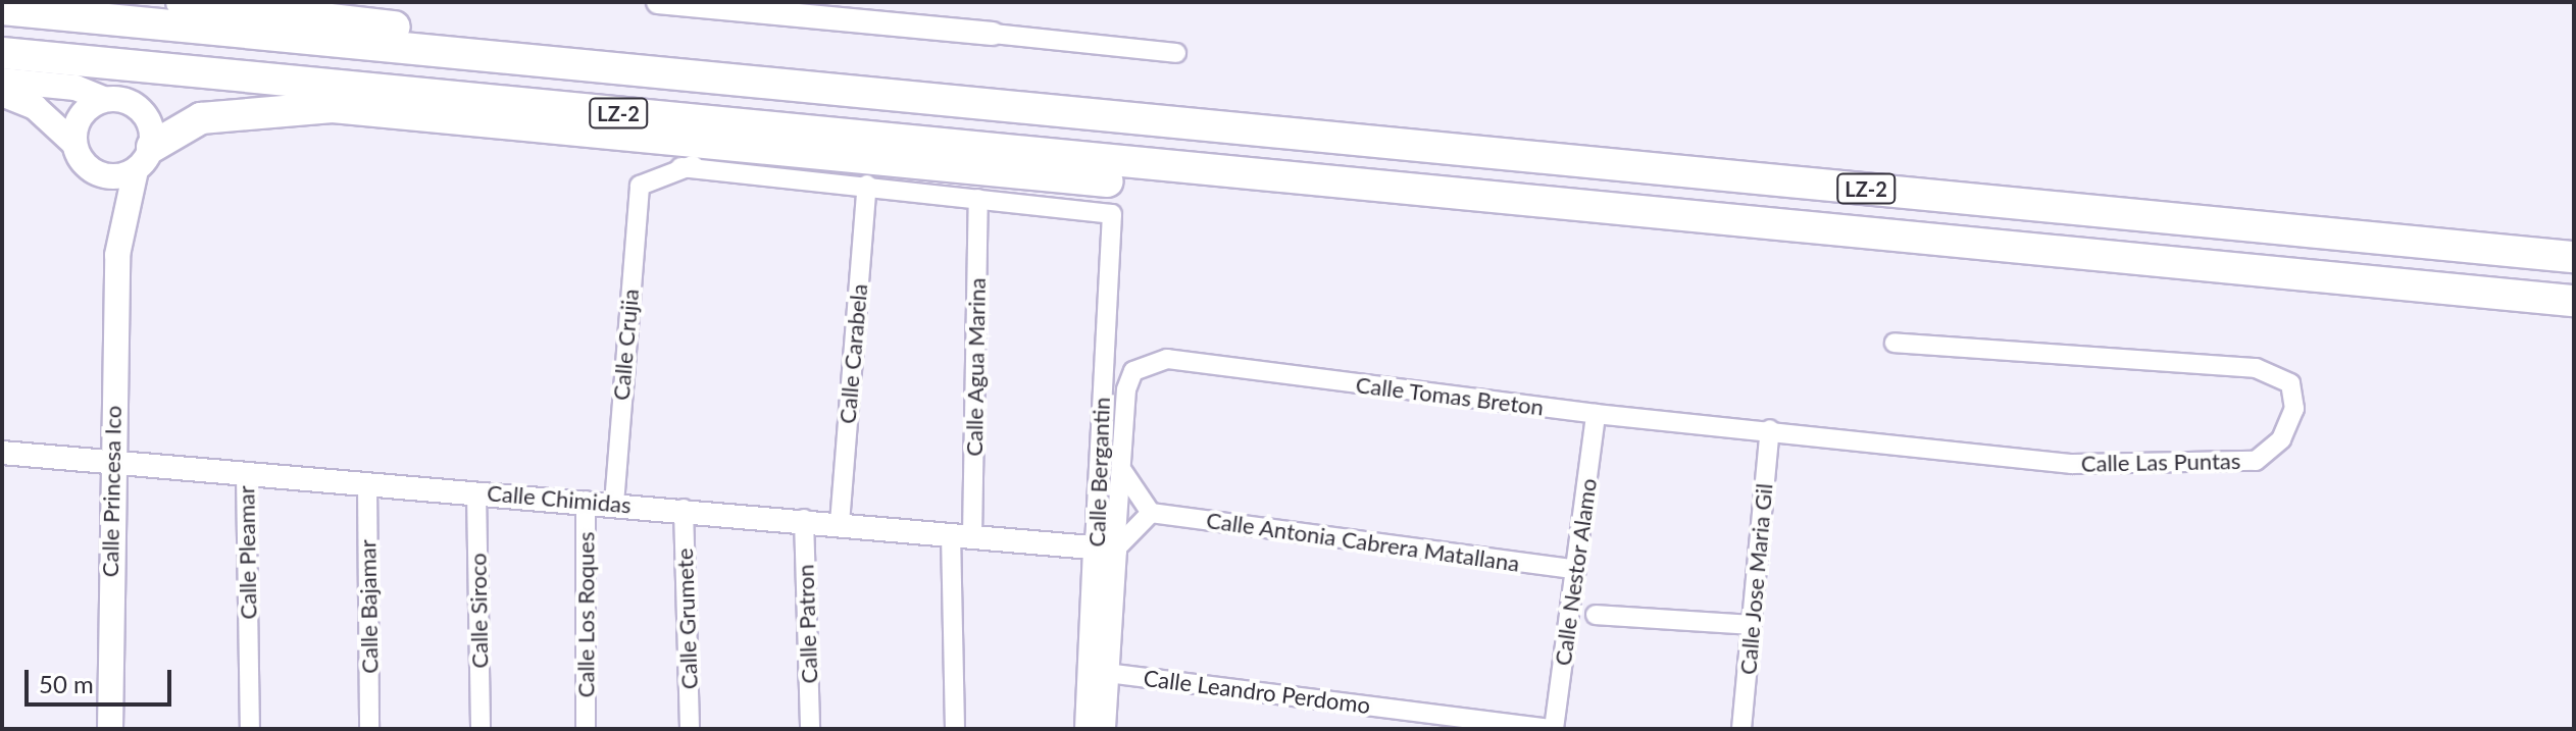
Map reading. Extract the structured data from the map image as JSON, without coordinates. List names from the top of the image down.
{
  "streets": {
    "highway": ["LZ-2"],
    "main road": ["Calle Princesa Ico"],
    "street": [
      "Calle Crujia",
      "Calle Carabela",
      "Calle Agua Marina",
      "Calle Tomas Breton",
      "Calle Las Puntas",
      "Calle Bergantin",
      "Calle Chimidas",
      "Calle Antonia Cabrera Matallana",
      "Calle Pleamar",
      "Calle Nestor Alamo",
      "Calle Jose Maria Gil",
      "Calle Bajamar",
      "Calle Siroco",
      "Calle Los Roques",
      "Calle Grumete",
      "Calle Patron",
      "Calle Leandro Perdomo"
    ]
  },
  "crossings": [
    ["LZ-2", "Calle Carabela"],
    ["LZ-2", "Calle Princesa Ico"],
    ["Calle Crujia", "Calle Chimidas"],
    ["Calle Carabela", "Calle Chimidas"],
    ["Calle Agua Marina", "Calle Bergantin"],
    ["Calle Agua Marina", "Calle Chimidas"],
    ["Calle Tomas Breton", "Calle Las Puntas"],
    ["Calle Tomas Breton", "Calle Nestor Alamo"],
    ["Calle Tomas Breton", "Calle Jose Maria Gil"],
    ["Calle Las Puntas", "Calle Jose Maria Gil"],
    ["Calle Bergantin", "Calle Chimidas"],
    ["Calle Princesa Ico", "Calle Chimidas"],
    ["Calle Chimidas", "Calle Pleamar"],
    ["Calle Chimidas", "Calle Bajamar"],
    ["Calle Chimidas", "Calle Siroco"],
    ["Calle Chimidas", "Calle Los Roques"],
    ["Calle Chimidas", "Calle Grumete"],
    ["Calle Chimidas", "Calle Patron"],
    ["Calle Antonia Cabrera Matallana", "Calle Nestor Alamo"],
    ["Calle Nestor Alamo", "Calle Leandro Perdomo"]
  ],
  "scale_bar": "50 m"
}
